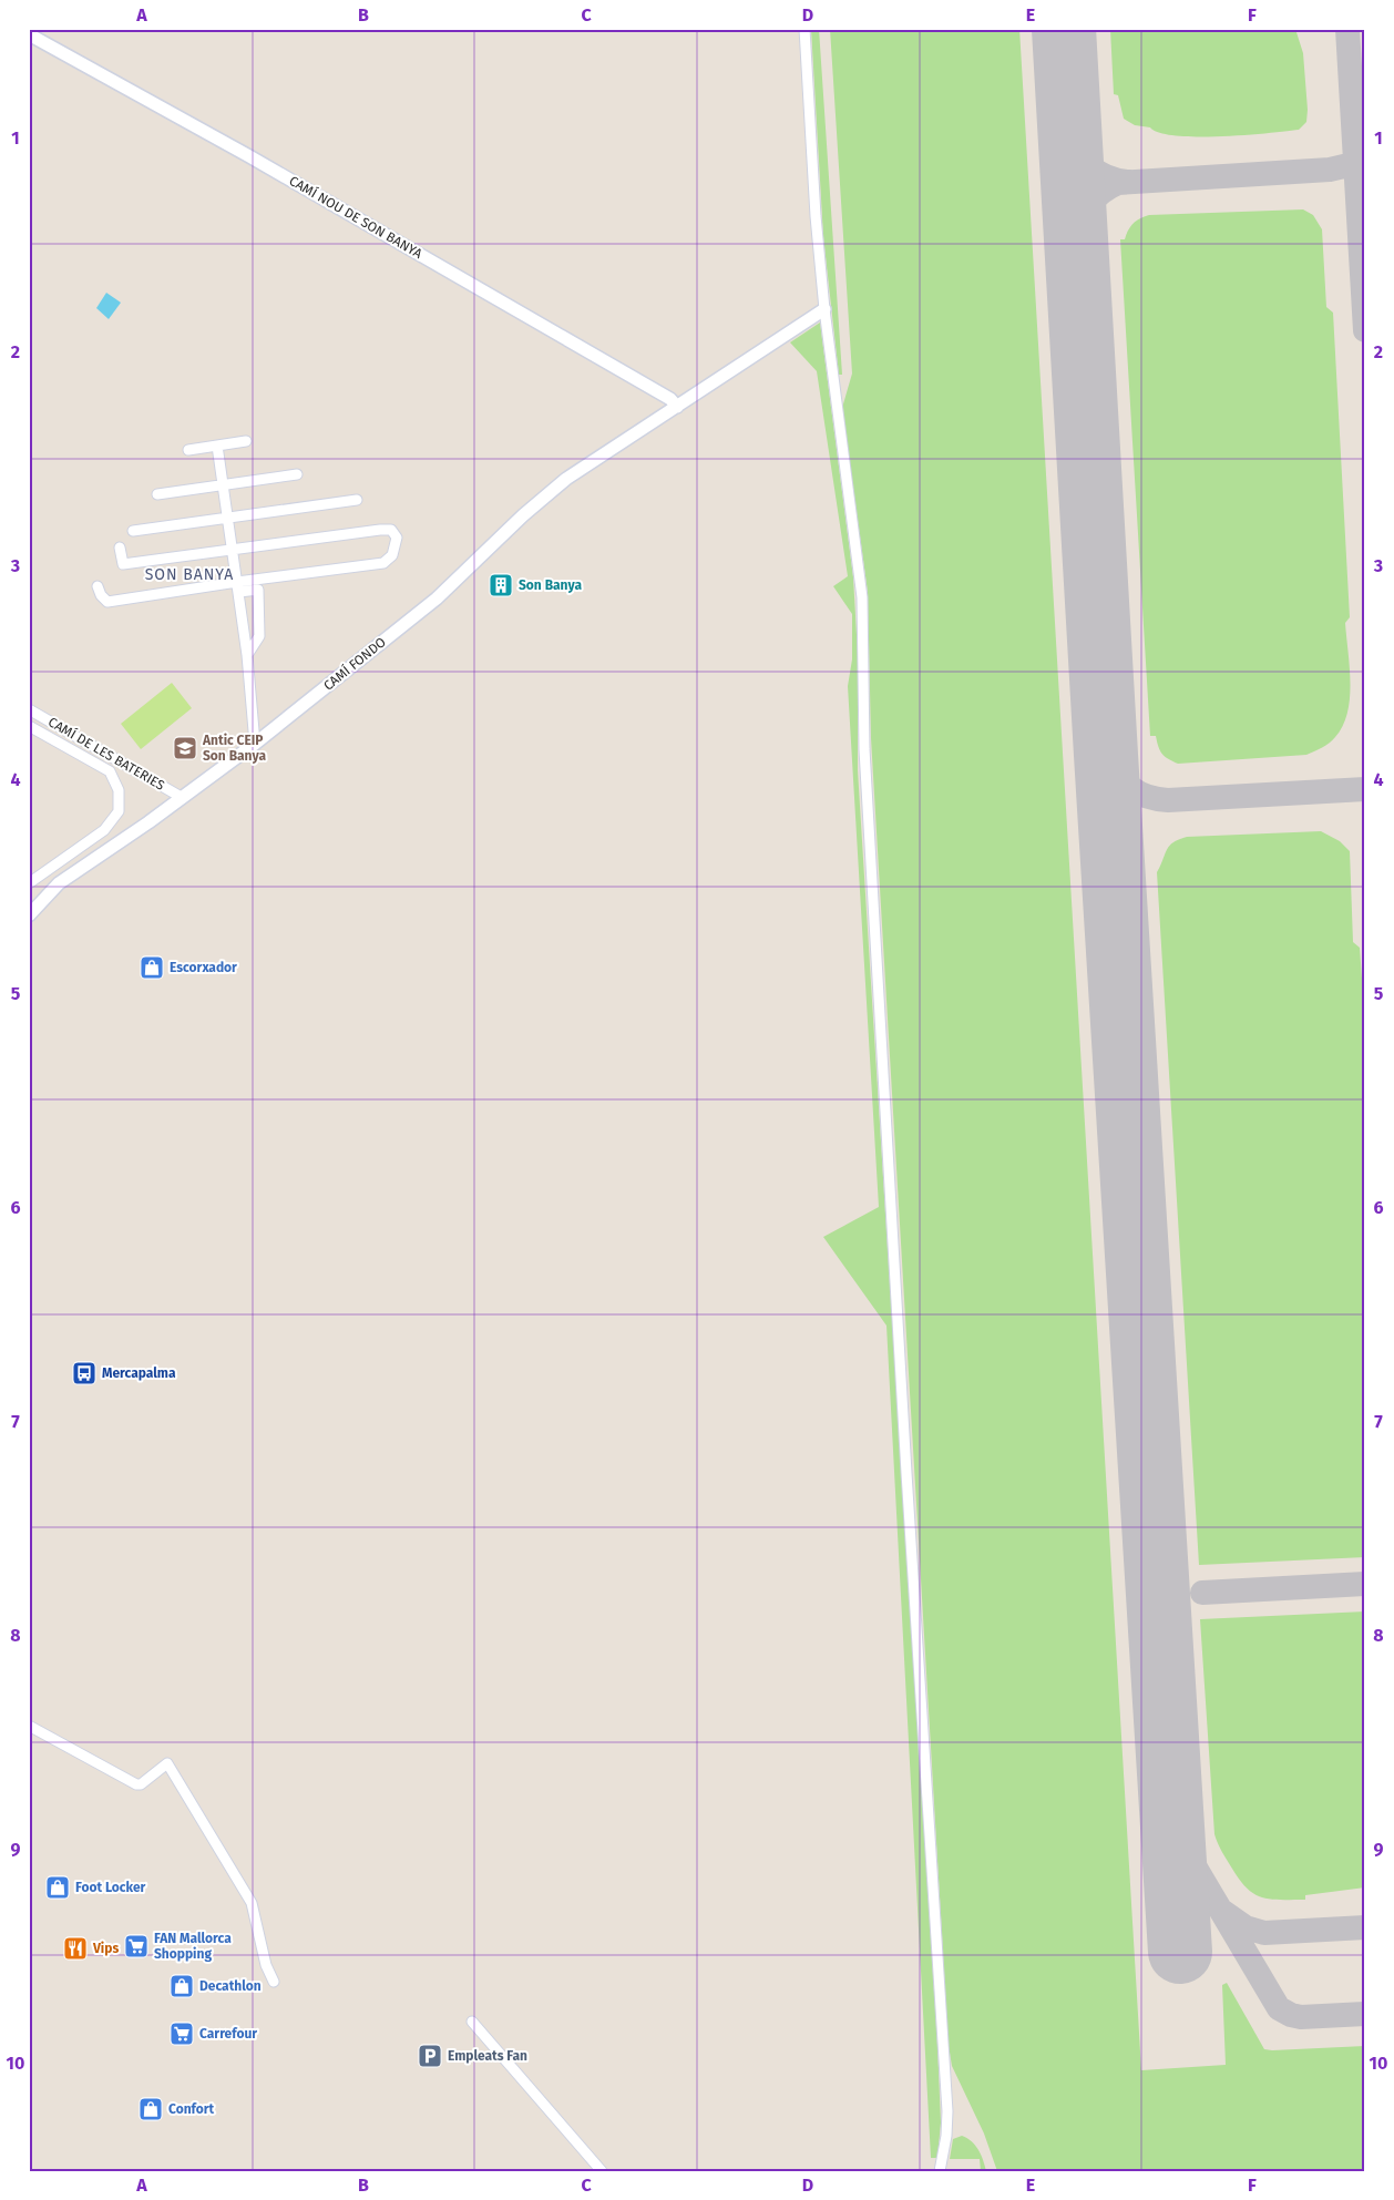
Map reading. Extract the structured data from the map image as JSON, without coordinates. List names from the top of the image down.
{
  "streets": {
    "street": ["CAMÍ NOU DE SON BANYA", "CAMÍ FONDO", "CAMÍ DE LES BATERIES"]
  },
  "crossings": [
    ["CAMÍ NOU DE SON BANYA", "CAMÍ FONDO"],
    ["CAMÍ FONDO", "CAMÍ DE LES BATERIES"]
  ],
  "districts": ["SON BANYA"],
  "places": {
    "building": ["Son Banya"],
    "school or university": ["Antic CEIP Son Banya"],
    "shop": [
      "Escorxador",
      "Foot Locker",
      "Decathlon",
      "Confort"
    ],
    "bus stop": ["Mercapalma"],
    "supermarket": ["FAN Mallorca Shopping", "Carrefour"],
    "restaurant": ["Vips"],
    "parking": ["Empleats Fan"]
  },
  "grid": {
    "columns": [
      "A",
      "B",
      "C",
      "D",
      "E",
      "F"
    ],
    "rows": [
      "1",
      "2",
      "3",
      "4",
      "5",
      "6",
      "7",
      "8",
      "9",
      "10"
    ]
  }
}
